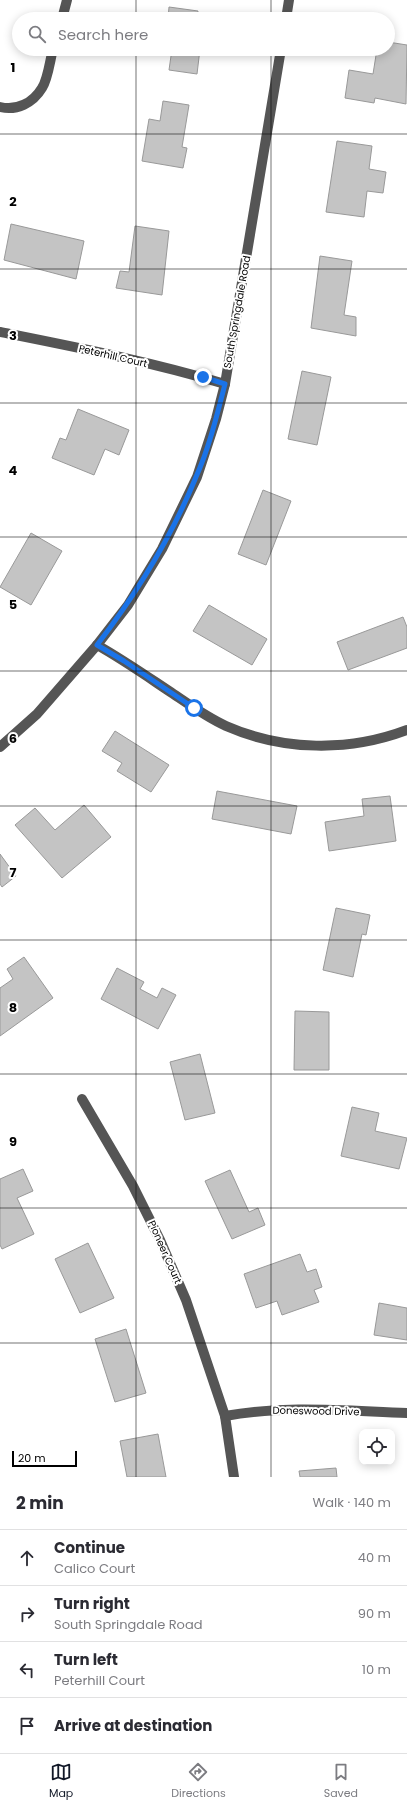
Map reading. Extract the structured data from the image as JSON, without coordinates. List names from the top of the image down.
{
  "streets": {
    "street": [
      "South Springdale Road",
      "Peterhill Court",
      "Pioneer Court",
      "Doneswood Drive"
    ]
  },
  "crossings": [
    ["South Springdale Road", "Peterhill Court"],
    ["Pioneer Court", "Doneswood Drive"]
  ],
  "scale_bar": "20 m",
  "page": {
    "search": "Search here",
    "scale": "20 m",
    "heading": ["2 min", "Walk · 140 m"],
    "list": [
      ["Continue", "Calico Court", "40 m"],
      ["Turn right", "South Springdale Road", "90 m"],
      ["Turn left", "Peterhill Court", "10 m"],
      "Arrive at destination"
    ],
    "nav": ["Map", "Directions", "Saved"]
  },
  "grid": {
    "rows": [
      "1",
      "2",
      "3",
      "4",
      "5",
      "6",
      "7",
      "8",
      "9"
    ]
  }
}
